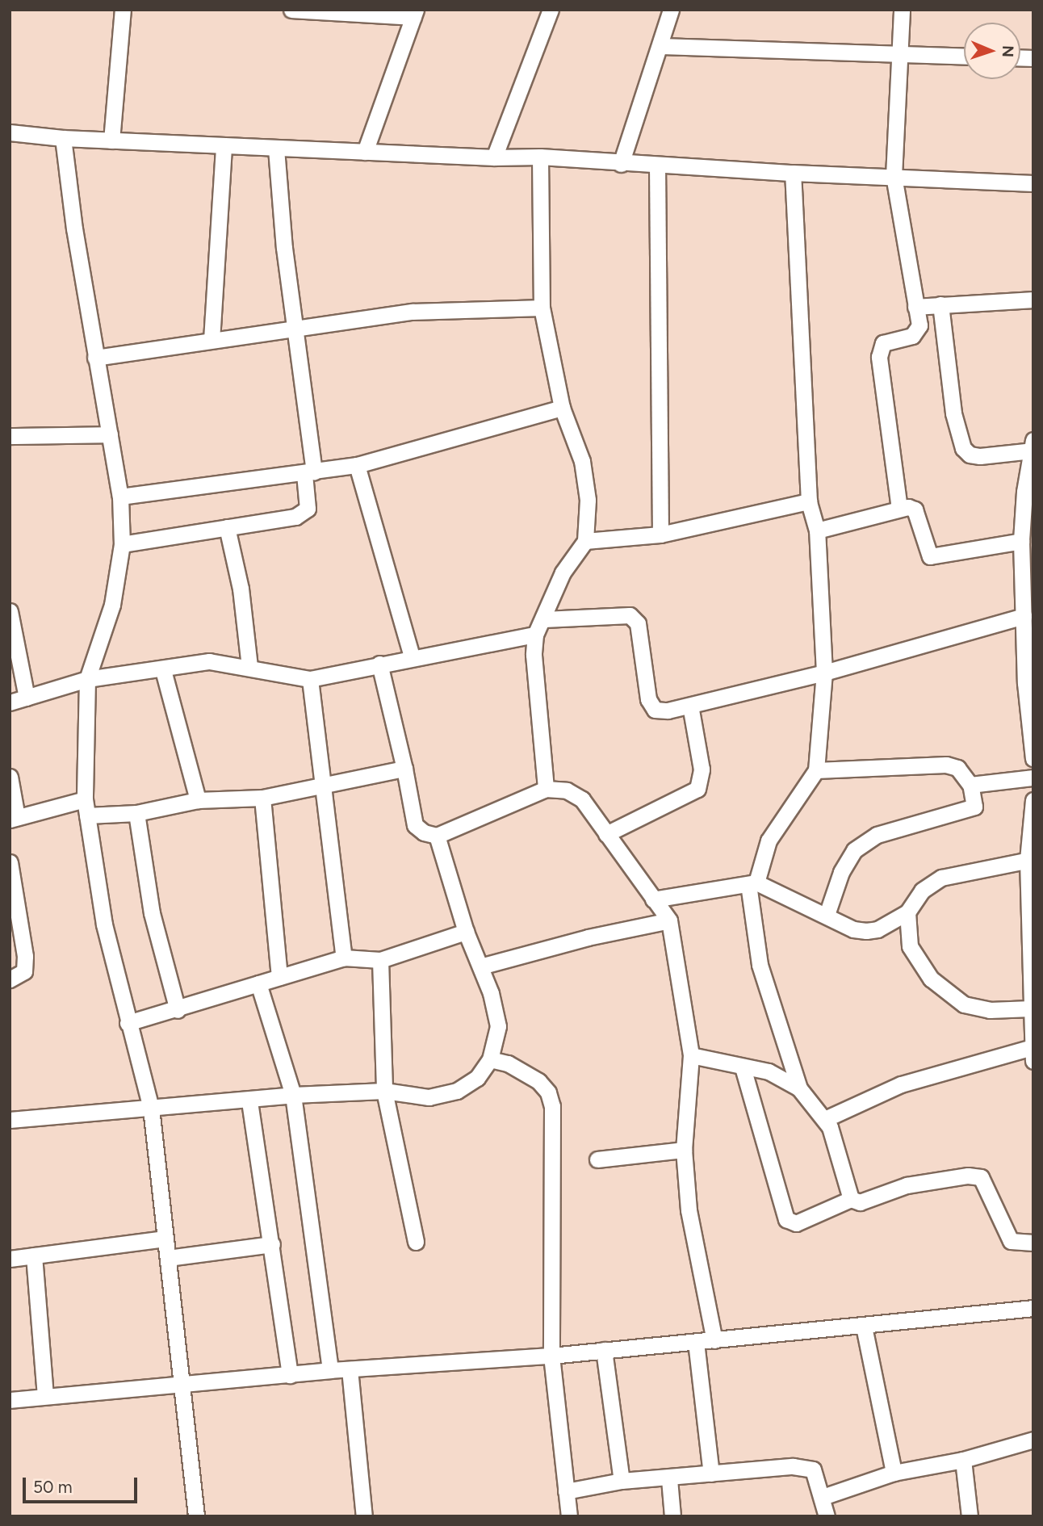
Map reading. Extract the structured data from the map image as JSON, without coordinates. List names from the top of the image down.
{
  "scale_bar": "50 m",
  "north": "right"
}
